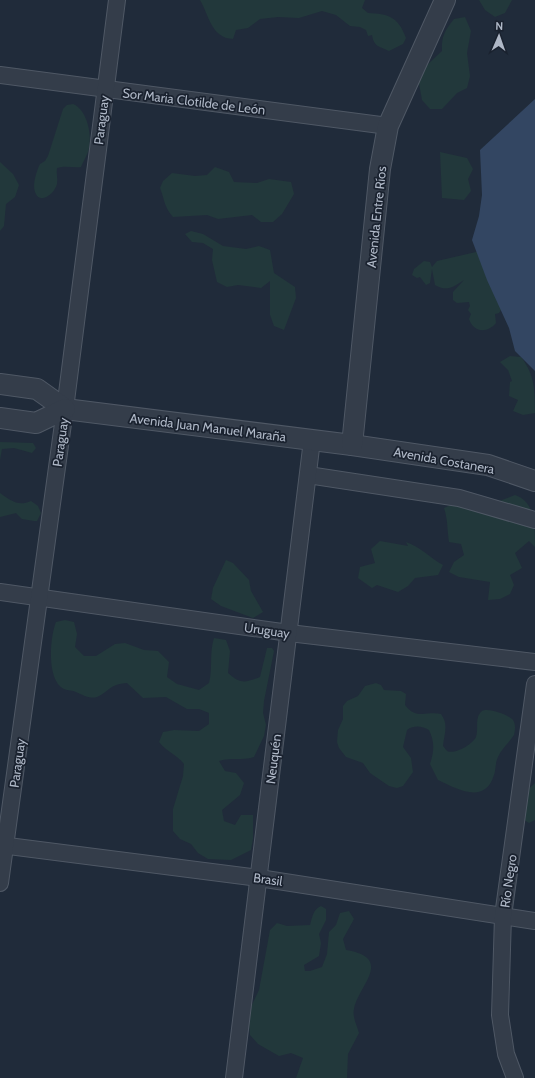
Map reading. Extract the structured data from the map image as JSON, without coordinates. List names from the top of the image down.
{
  "streets": {
    "street": [
      "Sor Maria Clotilde de León",
      "Paraguay",
      "Avenida Entre Ríos",
      "Avenida Juan Manuel Maraña",
      "Avenida Costanera",
      "Uruguay",
      "Neuquén",
      "Brasil",
      "Río Negro"
    ]
  },
  "crossings": [
    ["Sor Maria Clotilde de León", "Paraguay"],
    ["Sor Maria Clotilde de León", "Avenida Entre Ríos"],
    ["Paraguay", "Avenida Juan Manuel Maraña"],
    ["Paraguay", "Uruguay"],
    ["Paraguay", "Brasil"],
    ["Avenida Entre Ríos", "Avenida Juan Manuel Maraña"],
    ["Avenida Entre Ríos", "Avenida Costanera"],
    ["Avenida Juan Manuel Maraña", "Avenida Costanera"],
    ["Avenida Juan Manuel Maraña", "Neuquén"],
    ["Uruguay", "Neuquén"],
    ["Neuquén", "Brasil"],
    ["Brasil", "Río Negro"]
  ],
  "north": "top"
}
